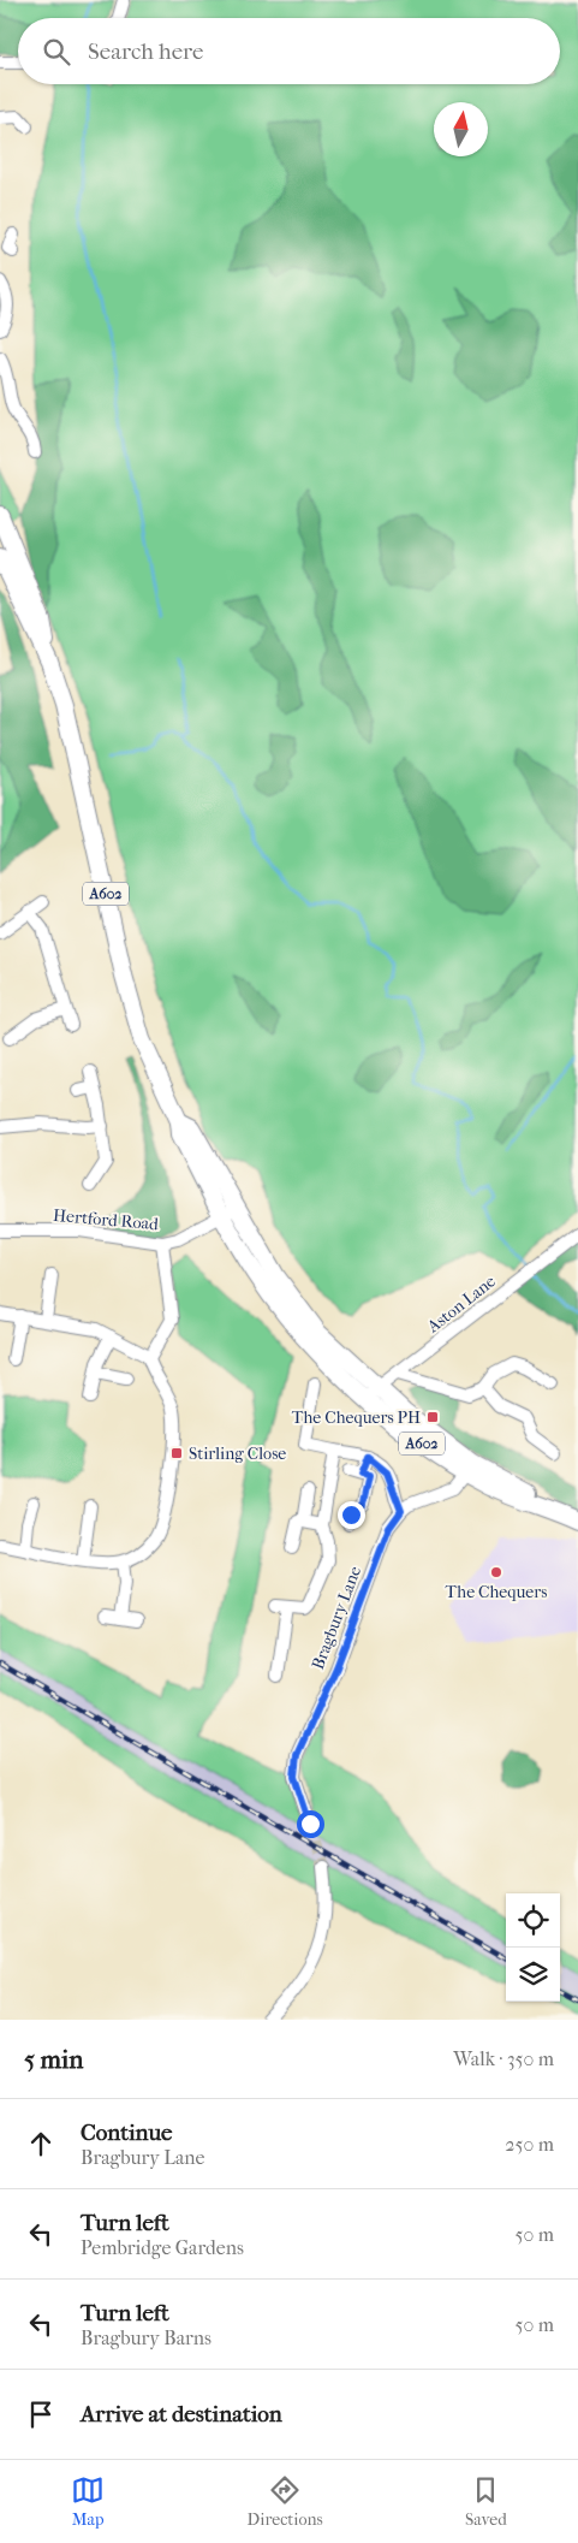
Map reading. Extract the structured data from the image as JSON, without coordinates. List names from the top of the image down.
{
  "streets": {
    "highway": ["A602"],
    "street": ["Hertford Road", "Aston Lane", "Bragbury Lane"]
  },
  "crossings": [
    ["A602", "Hertford Road"],
    ["A602", "Aston Lane"]
  ],
  "places": {
    "transit": ["The Chequers PH", "Stirling Close"],
    "other": ["The Chequers"]
  },
  "north": "top",
  "page": {
    "search": "Search here",
    "heading": ["5 min", "Walk · 350 m"],
    "list": [
      ["Continue", "Bragbury Lane", "250 m"],
      ["Turn left", "Pembridge Gardens", "50 m"],
      ["Turn left", "Bragbury Barns", "50 m"],
      "Arrive at destination"
    ],
    "nav": ["Map", "Directions", "Saved"]
  }
}
